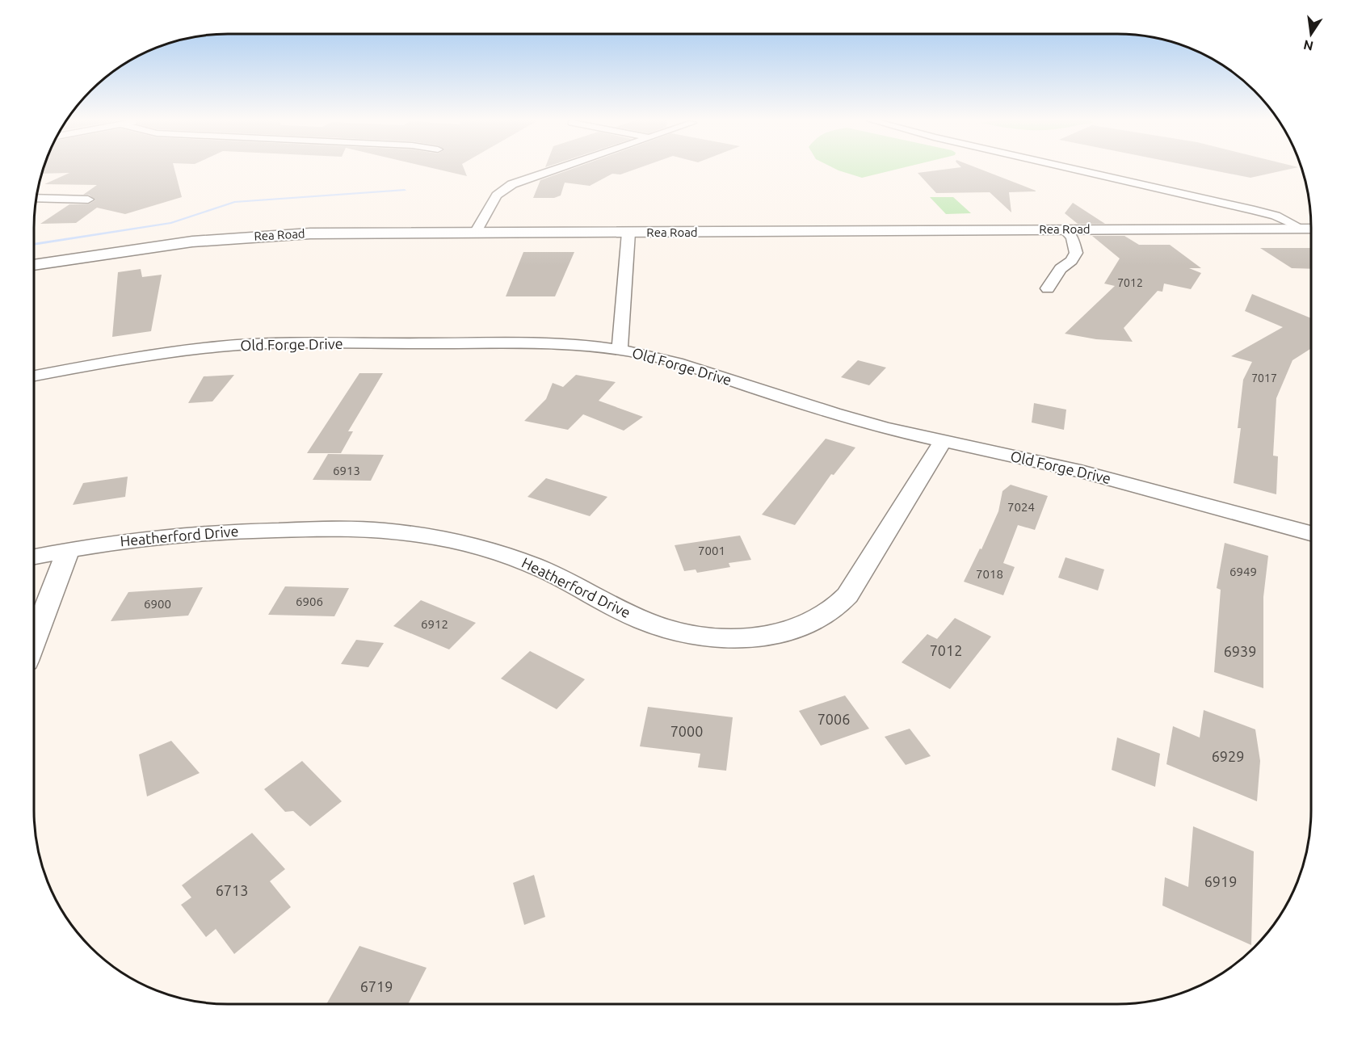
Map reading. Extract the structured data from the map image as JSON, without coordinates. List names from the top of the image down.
{
  "streets": {
    "main road": ["Rea Road"],
    "street": ["Old Forge Drive", "Heatherford Drive"]
  },
  "crossings": [
    ["Old Forge Drive", "Heatherford Drive"]
  ],
  "house_numbers": [
    "7012",
    "7017",
    "6913",
    "7024",
    "7001",
    "6949",
    "7018",
    "6906",
    "6900",
    "6912",
    "7012",
    "6939",
    "7006",
    "7000",
    "6929",
    "6919",
    "6713",
    "6719"
  ],
  "north": "bottom"
}
